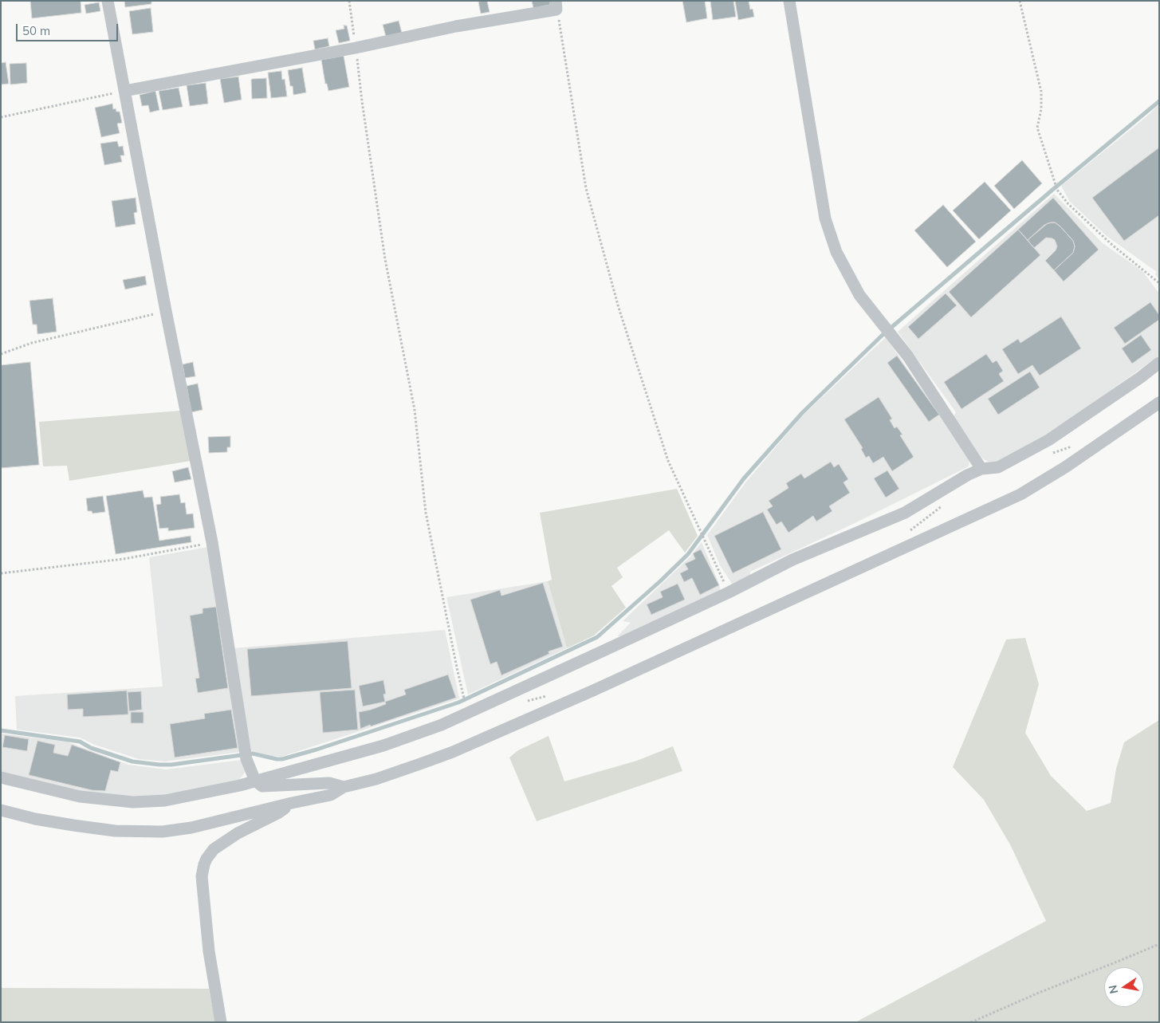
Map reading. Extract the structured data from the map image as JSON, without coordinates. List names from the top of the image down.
{
  "scale_bar": "50 m",
  "north": "left"
}
